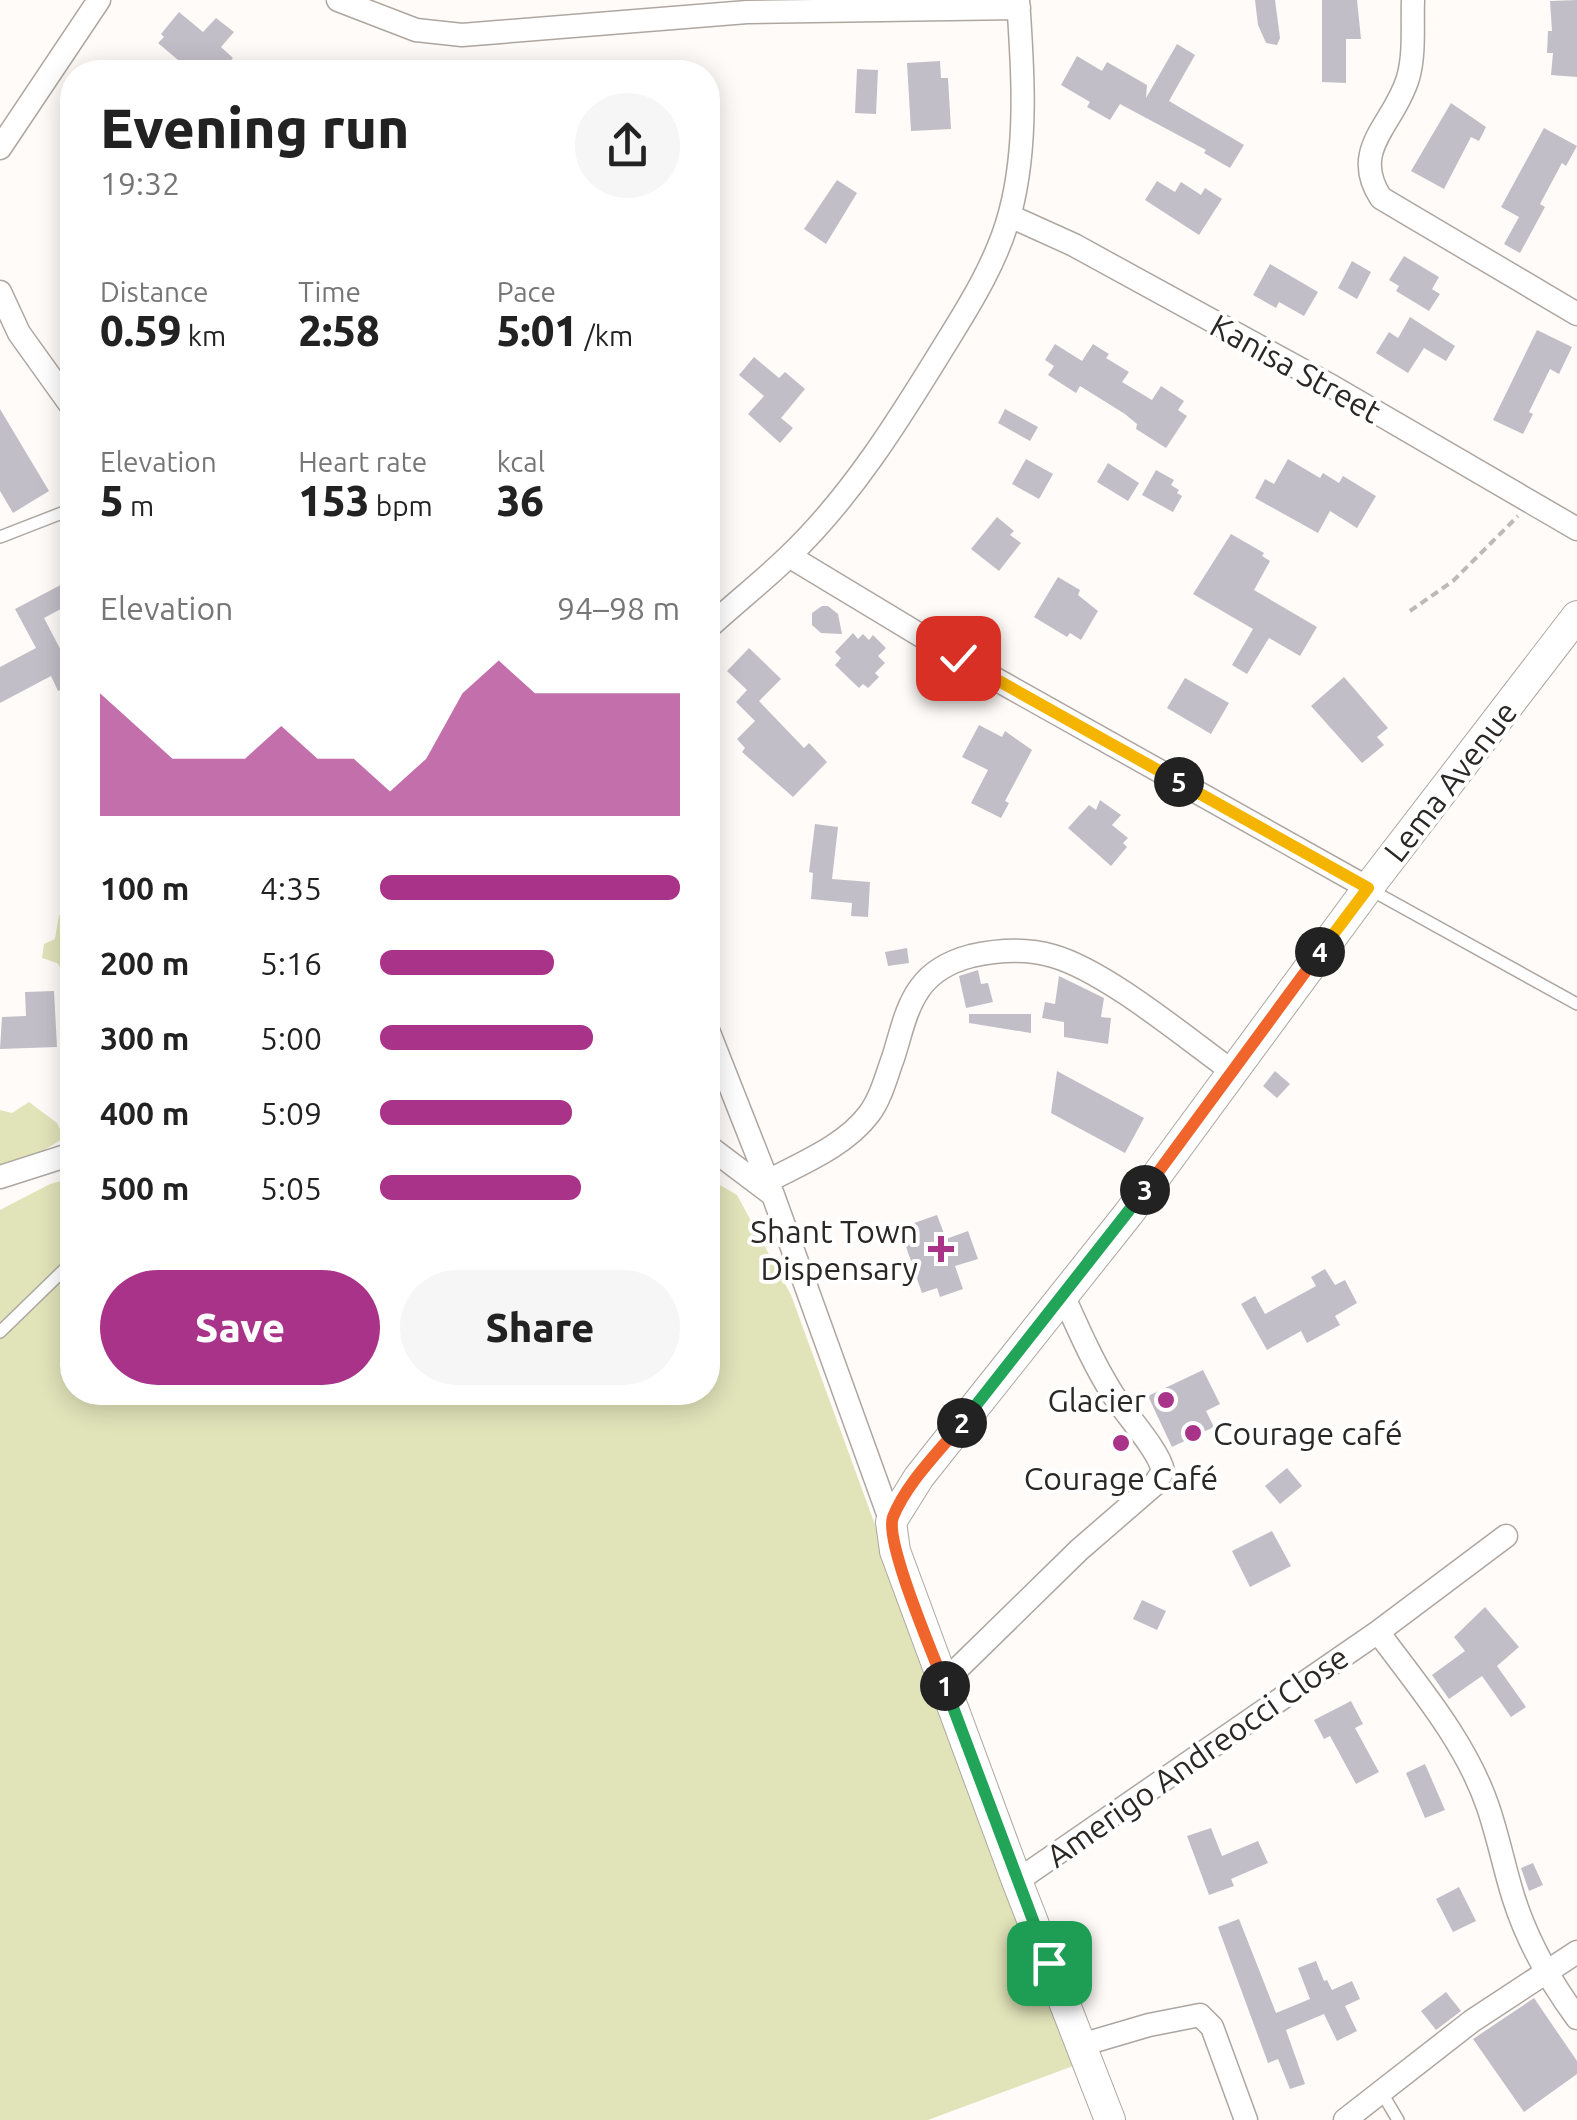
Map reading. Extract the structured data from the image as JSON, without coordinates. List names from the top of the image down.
{
  "streets": {
    "main road": ["Lema Avenue"],
    "street": ["Kanisa Street", "Amerigo Andreocci Close"]
  },
  "places": {
    "health": ["Shant Town Dispensary"],
    "other": ["Glacier", "Courage café", "Courage Café"]
  },
  "page": {
    "heading": ["Evening run", "19:32"],
    "stats": [
      ["Distance", "0.59 km"],
      ["Time", "2:58"],
      ["Pace", "5:01 /km"],
      ["Elevation", "5 m"],
      ["Heart rate", "153 bpm"],
      ["kcal", "36"]
    ],
    "chart": ["Elevation", "94–98 m"],
    "pins": [
      "5",
      "4",
      "3",
      "2",
      "1"
    ],
    "list": [
      {
        "name": "100 m",
        "note": "4:35"
      },
      {
        "name": "200 m",
        "note": "5:16"
      },
      {
        "name": "300 m",
        "note": "5:00"
      },
      {
        "name": "400 m",
        "note": "5:09"
      },
      {
        "name": "500 m",
        "note": "5:05"
      }
    ],
    "buttons": ["Save", "Share"]
  }
}
